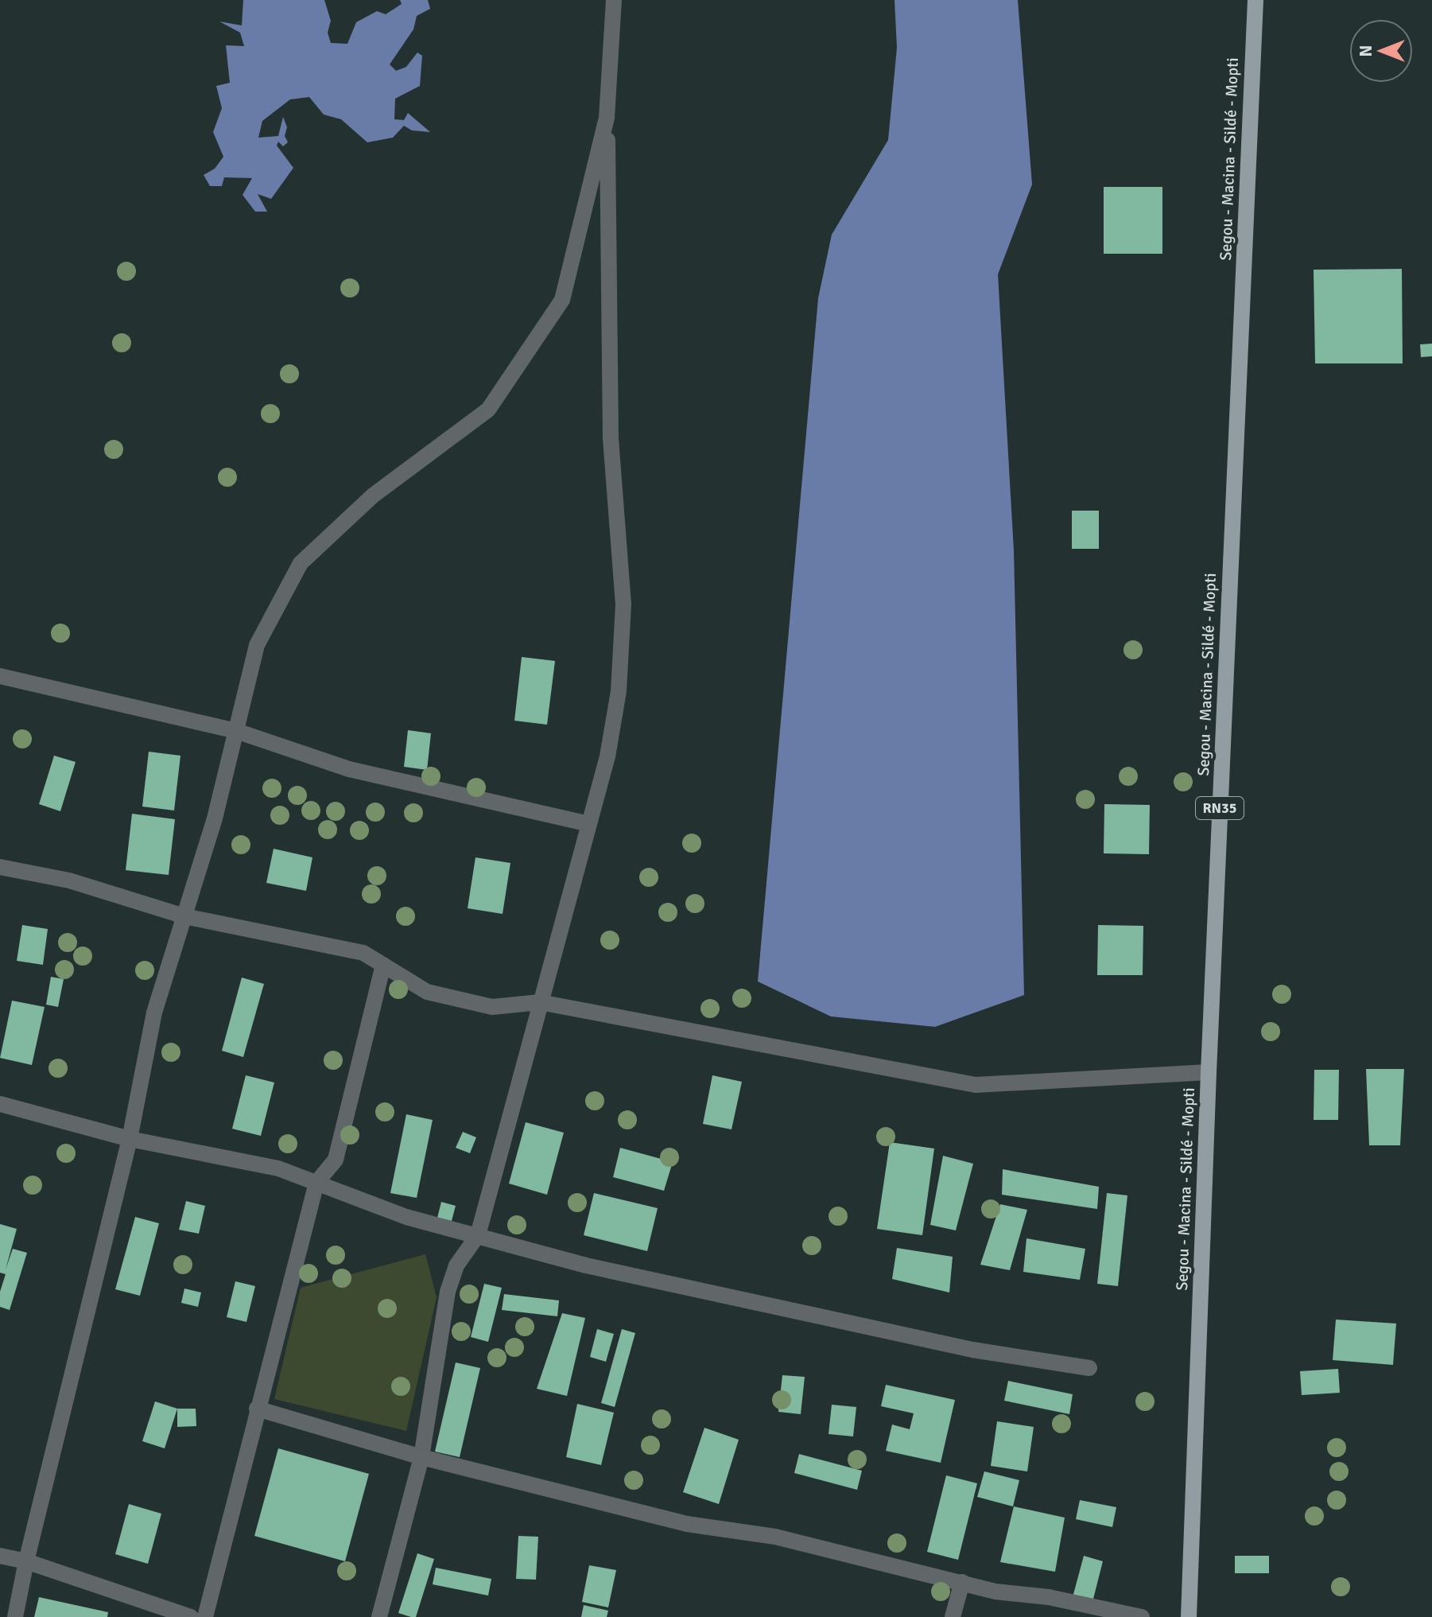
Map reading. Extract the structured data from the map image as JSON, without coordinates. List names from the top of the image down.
{
  "streets": {
    "main road": ["Segou - Macina - Sildé - Mopti", "RN35"]
  },
  "north": "left"
}
